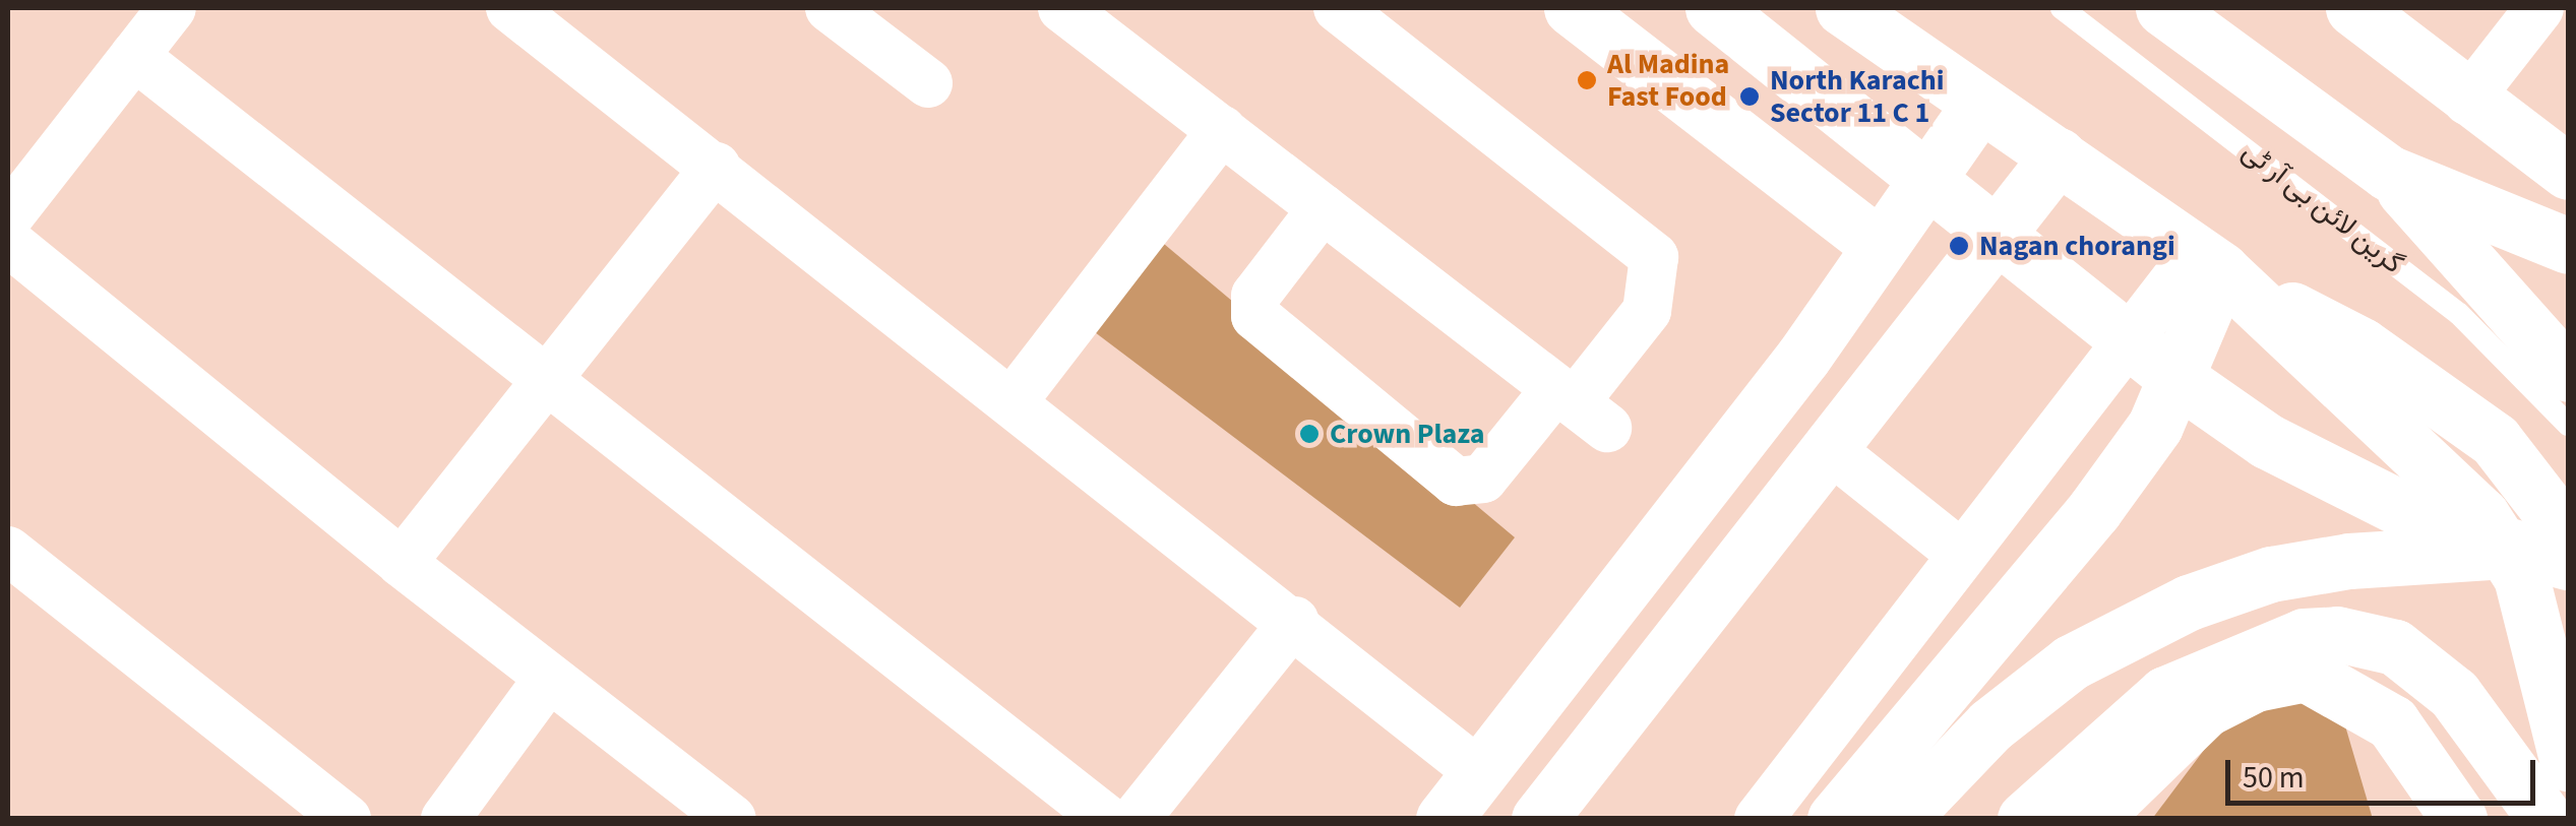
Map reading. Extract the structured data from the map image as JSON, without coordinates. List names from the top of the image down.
{
  "streets": {
    "lane": ["گرین لائن بی آر ٹی"]
  },
  "places": [
    "Al Madina Fast Food",
    "North Karachi Sector 11 C 1",
    "Nagan chorangi",
    "Crown Plaza"
  ],
  "scale_bar": "50 m"
}
